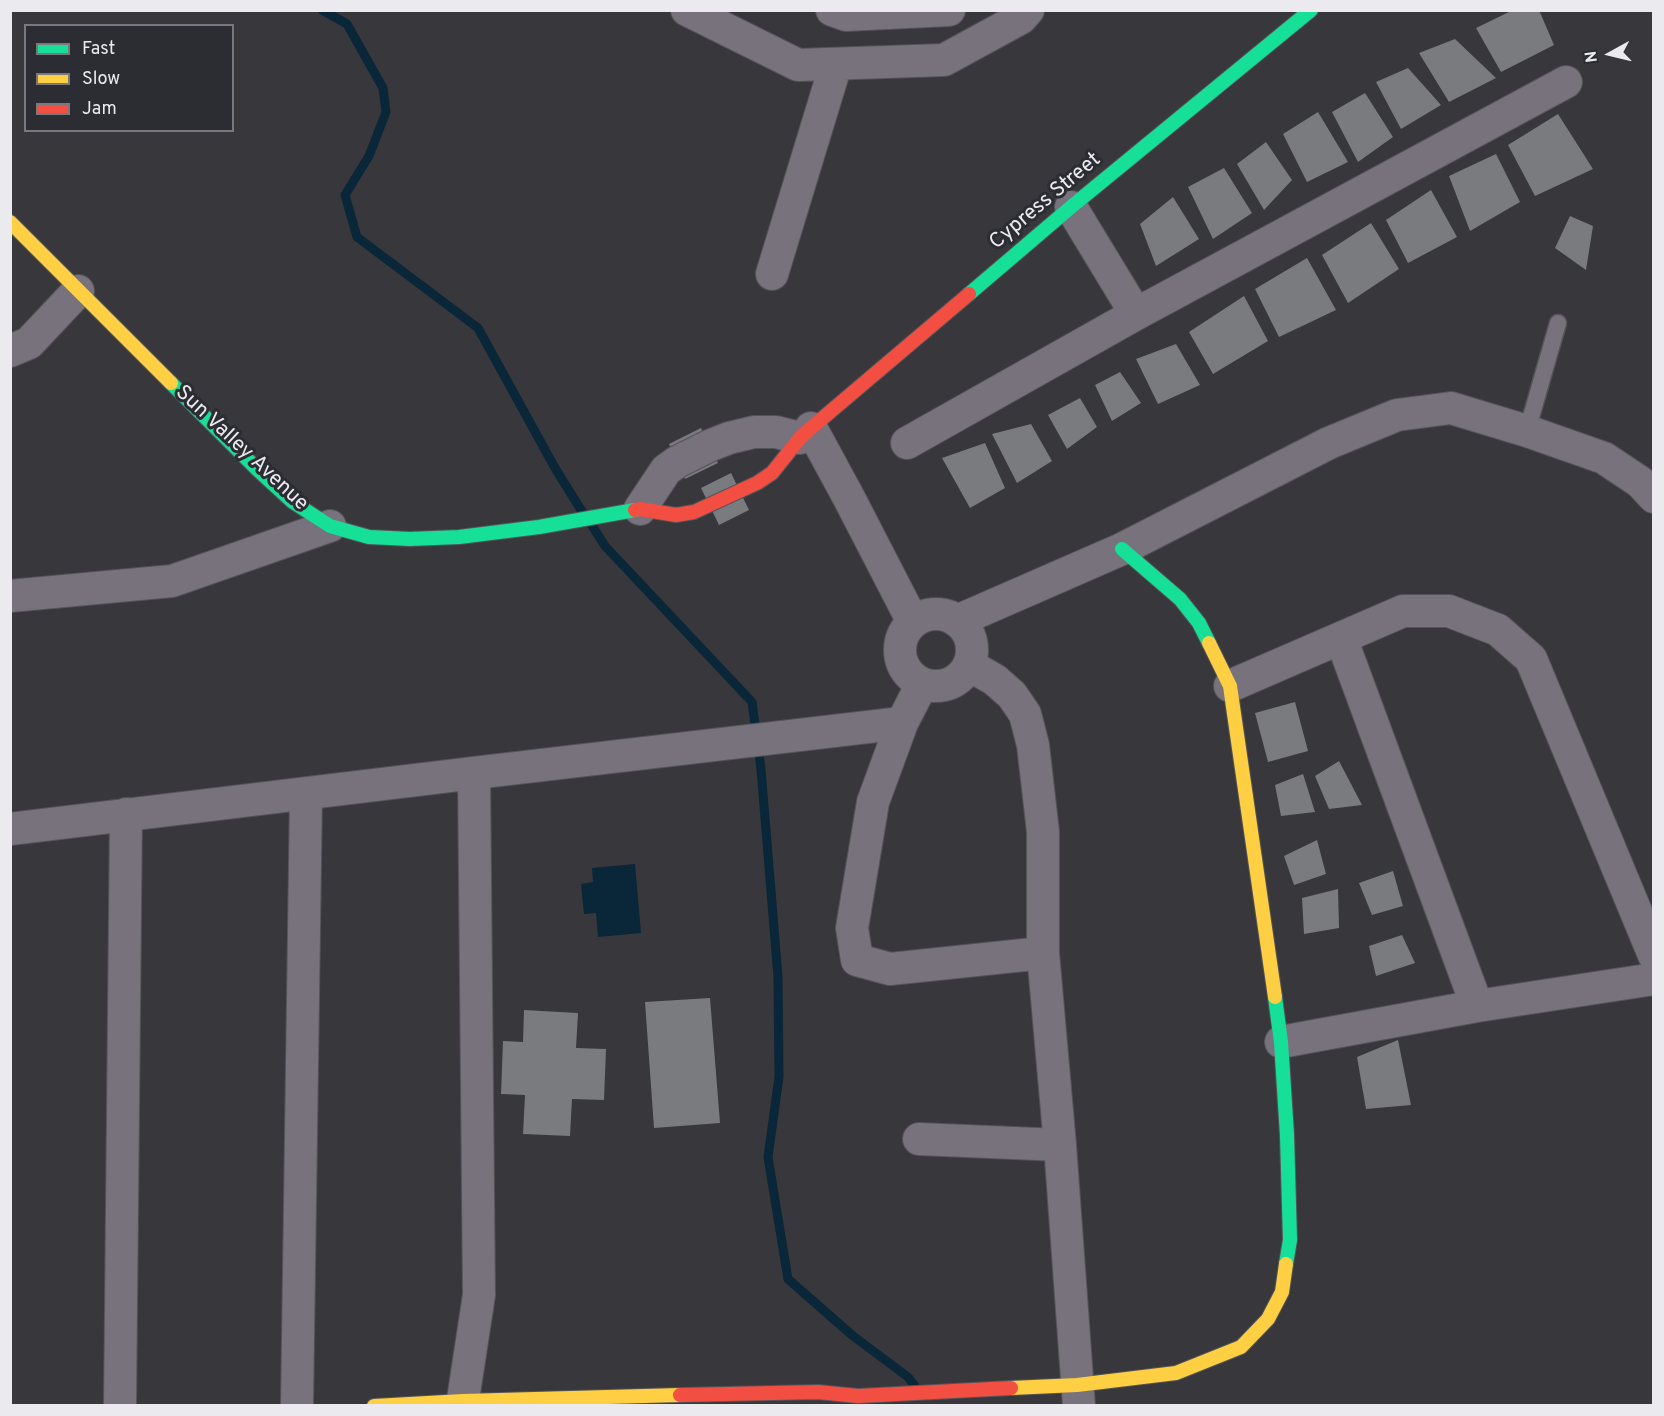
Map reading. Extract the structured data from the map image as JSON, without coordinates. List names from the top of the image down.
{
  "streets": {
    "street": ["Cypress Street", "Sun Valley Avenue"]
  },
  "crossings": [
    ["Cypress Street", "Sun Valley Avenue"]
  ],
  "legend": ["Fast", "Slow", "Jam"],
  "north": "left"
}
